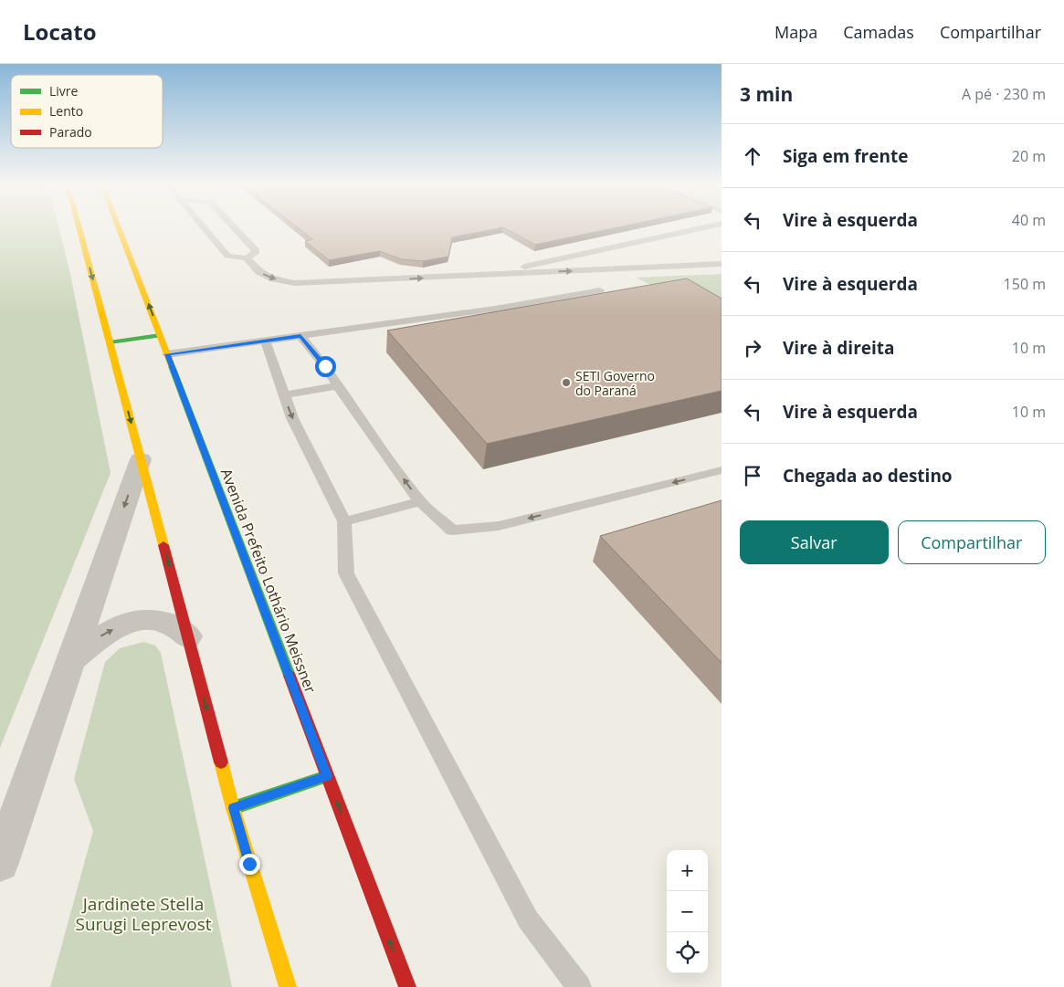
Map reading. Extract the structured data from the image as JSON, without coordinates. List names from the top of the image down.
{
  "streets": {
    "main road": ["Avenida Prefeito Lothário Meissner"]
  },
  "parks": ["Jardinete Stella Surugi Leprevost"],
  "places": ["SETI Governo do Paraná"],
  "legend": ["Livre", "Lento", "Parado"],
  "page": {
    "header": "Locato",
    "nav": ["Mapa", "Camadas", "Compartilhar"],
    "heading": ["3 min", "A pé · 230 m"],
    "list": [
      ["Siga em frente", "20 m"],
      ["Vire à esquerda", "40 m"],
      ["Vire à esquerda", "150 m"],
      ["Vire à direita", "10 m"],
      ["Vire à esquerda", "10 m"],
      "Chegada ao destino"
    ],
    "buttons": ["Salvar", "Compartilhar"],
    "map_buttons": ["+", "−"]
  }
}
